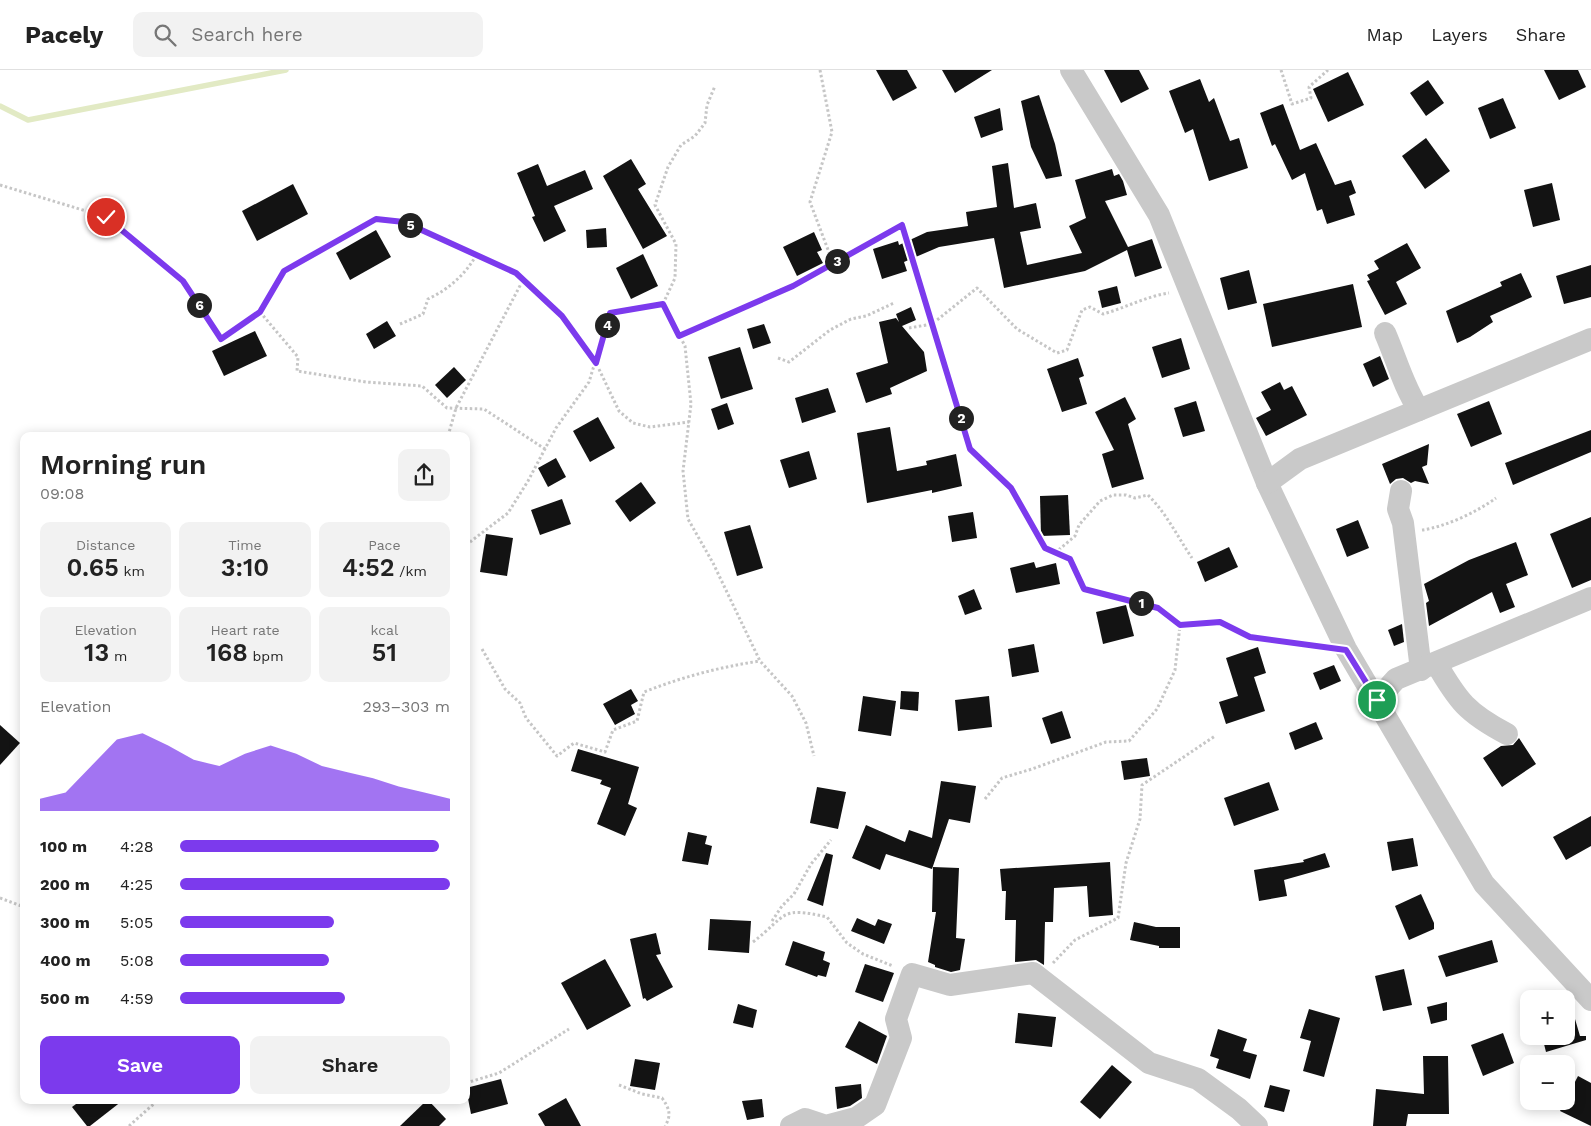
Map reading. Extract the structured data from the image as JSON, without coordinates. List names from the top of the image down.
{
  "page": {
    "header": "Pacely",
    "search": "Search here",
    "nav": ["Map", "Layers", "Share"],
    "pins": [
      "5",
      "3",
      "6",
      "4",
      "2",
      "1"
    ],
    "heading": ["Morning run", "09:08"],
    "stats": [
      ["Distance", "0.65 km"],
      ["Time", "3:10"],
      ["Pace", "4:52 /km"],
      ["Elevation", "13 m"],
      ["Heart rate", "168 bpm"],
      ["kcal", "51"]
    ],
    "chart": ["Elevation", "293–303 m"],
    "list": [
      {
        "name": "100 m",
        "note": "4:28"
      },
      {
        "name": "200 m",
        "note": "4:25"
      },
      {
        "name": "300 m",
        "note": "5:05"
      },
      {
        "name": "400 m",
        "note": "5:08"
      },
      {
        "name": "500 m",
        "note": "4:59"
      }
    ],
    "map_buttons": ["+", "−"],
    "buttons": ["Save", "Share"]
  }
}
